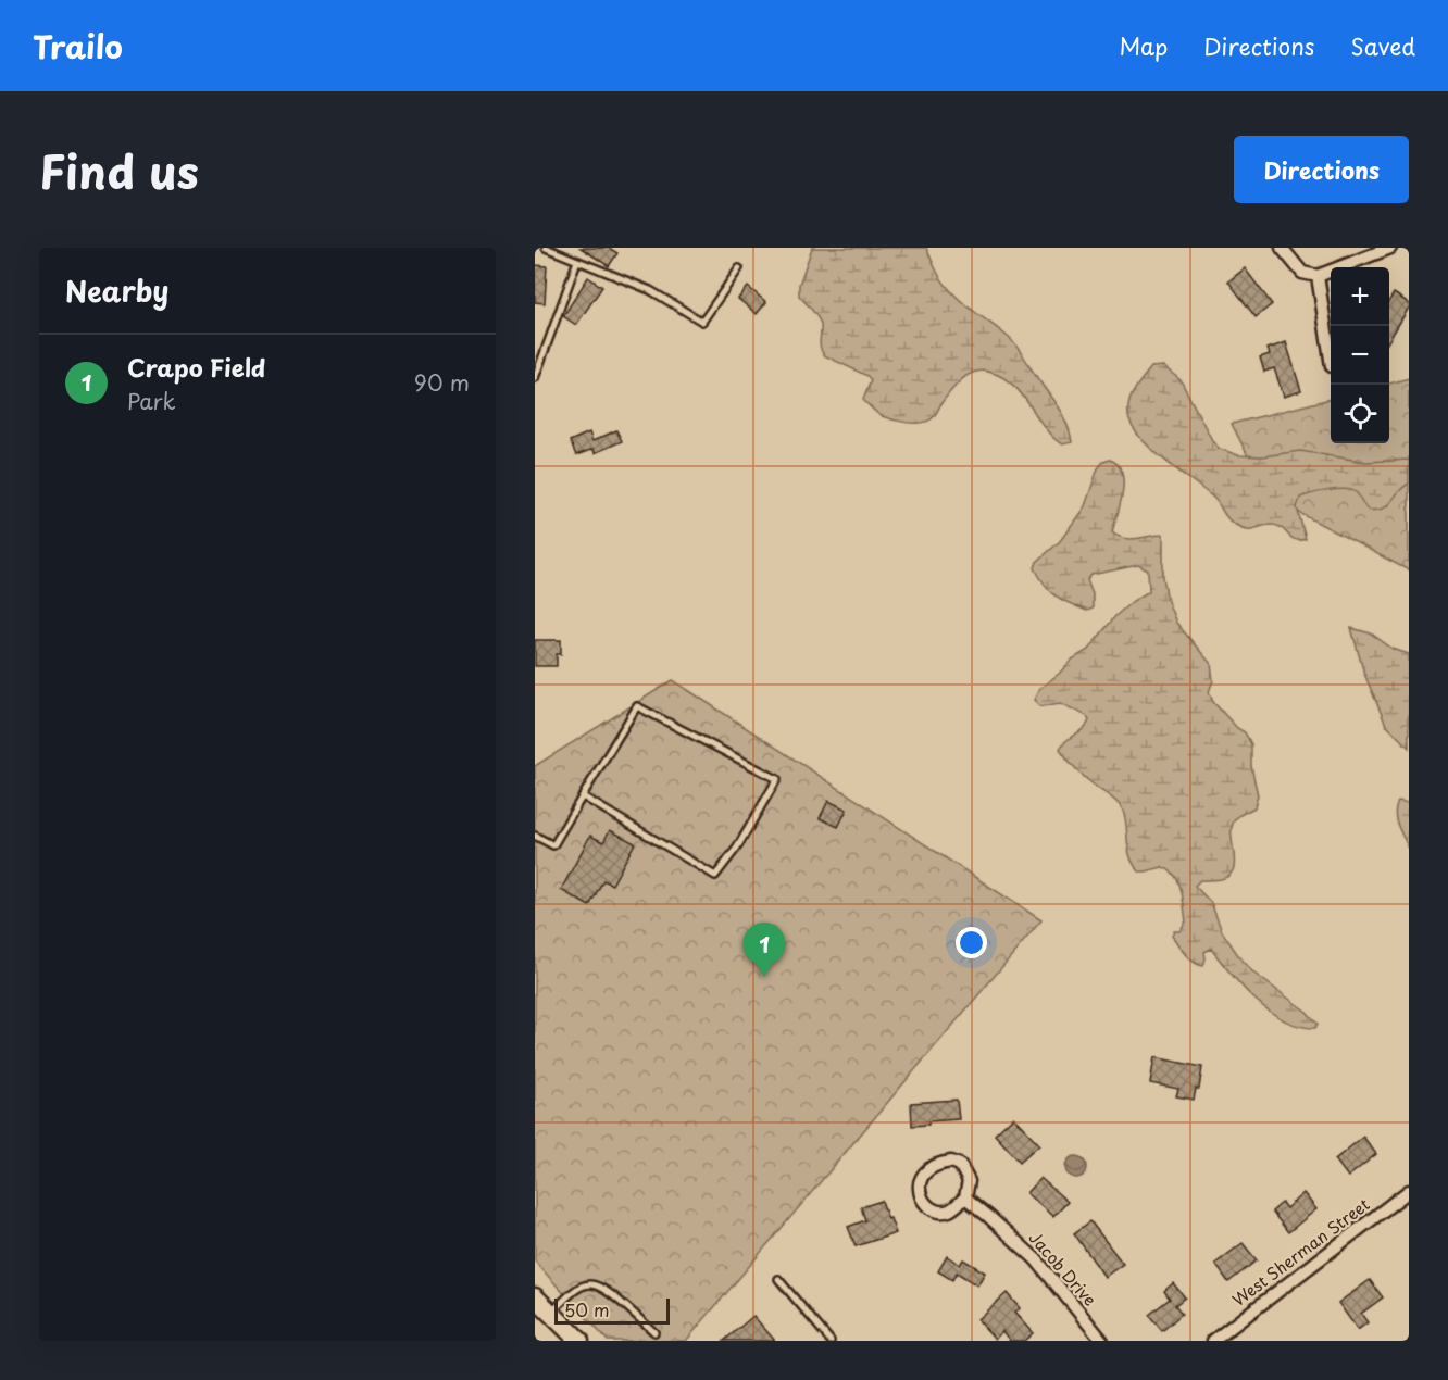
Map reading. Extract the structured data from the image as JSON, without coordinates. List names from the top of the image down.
{
  "streets": {
    "street": ["West Sherman Street", "Jacob Drive"]
  },
  "scale_bar": "50 m",
  "page": {
    "header": "Trailo",
    "nav": ["Map", "Directions", "Saved"],
    "title": "Find us",
    "buttons": "Directions",
    "heading": "Nearby",
    "map_buttons": ["+", "−"],
    "list": [
      {
        "mark": "1",
        "name": "Crapo Field",
        "note": "Park",
        "value": "90 m"
      }
    ],
    "pins": "1",
    "scale": "50 m"
  }
}
